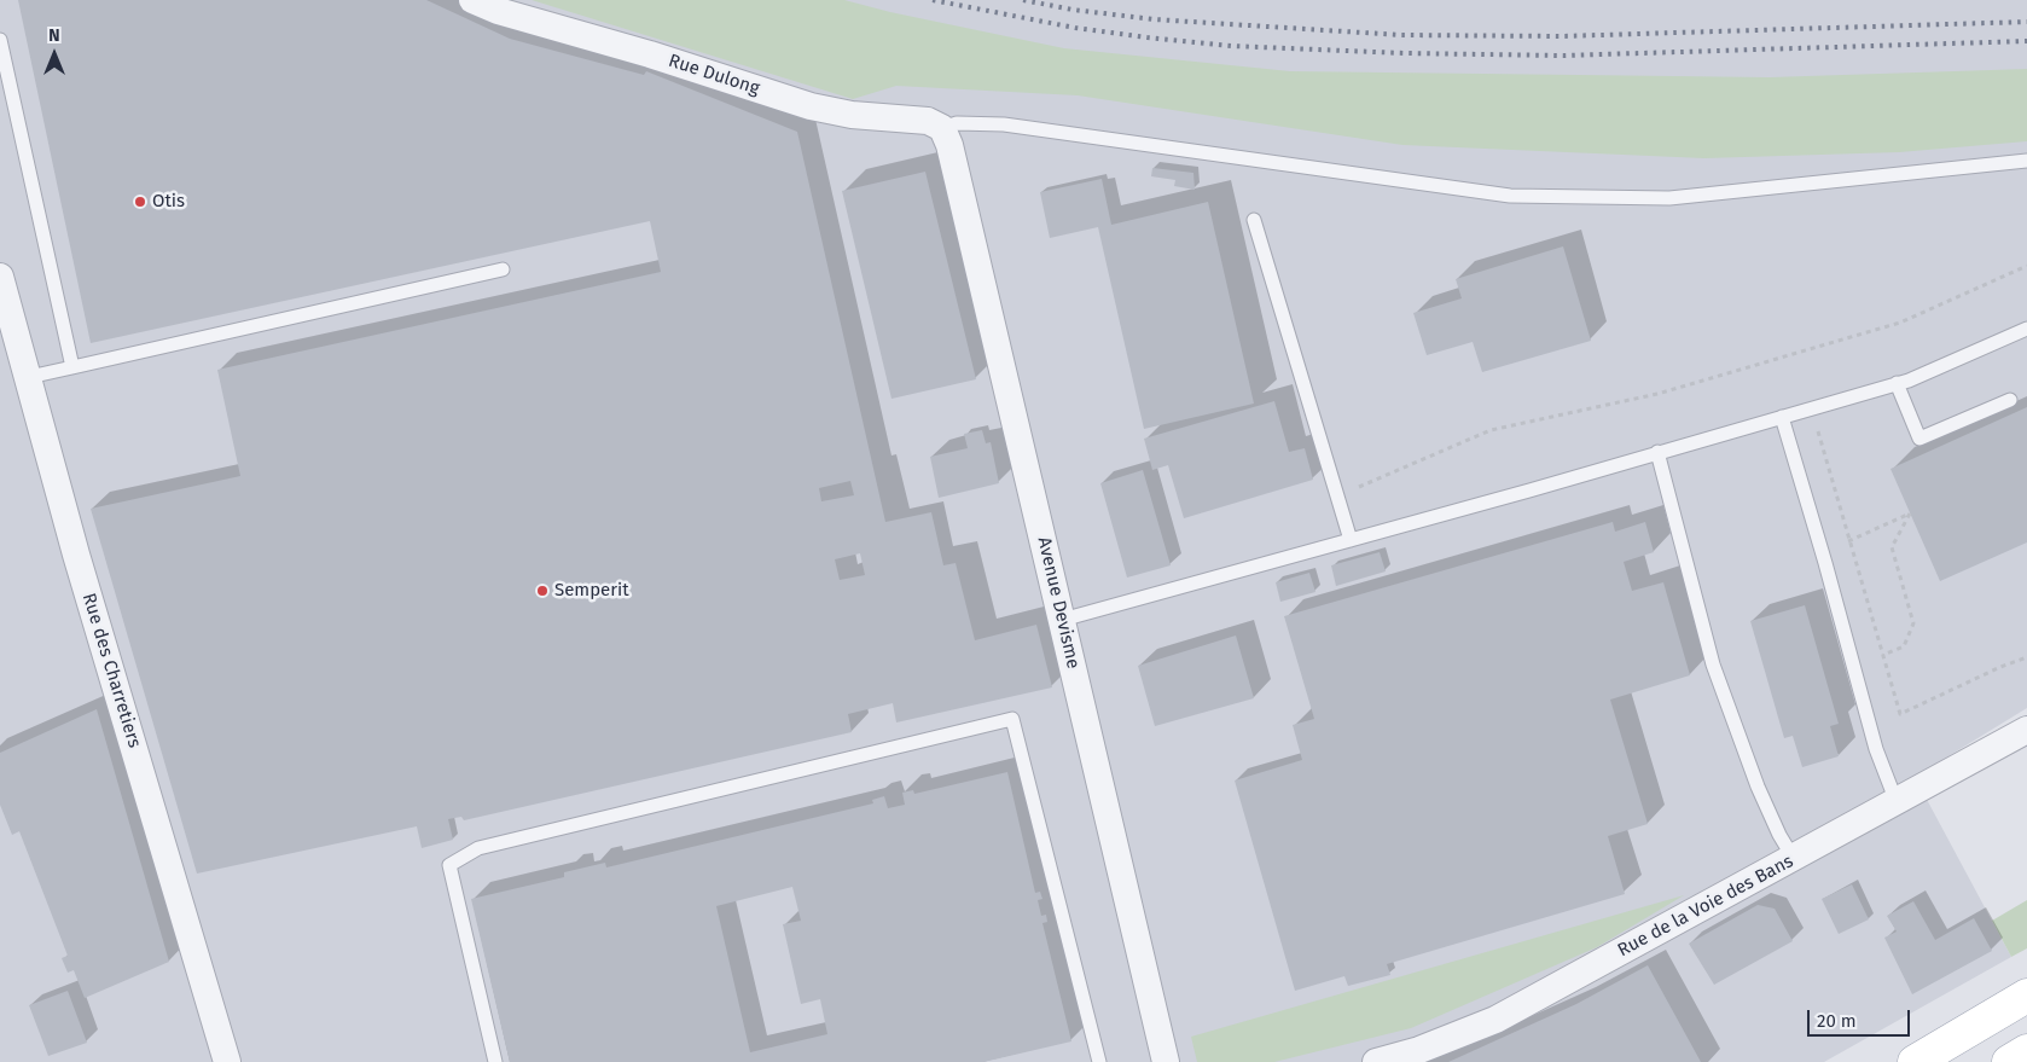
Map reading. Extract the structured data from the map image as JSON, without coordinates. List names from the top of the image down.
{
  "streets": {
    "street": [
      "Rue Dulong",
      "Avenue Devisme",
      "Rue des Charretiers",
      "Rue de la Voie des Bans"
    ]
  },
  "crossings": [
    ["Rue Dulong", "Avenue Devisme"]
  ],
  "places": ["Otis", "Semperit"],
  "scale_bar": "20 m",
  "north": "top"
}
